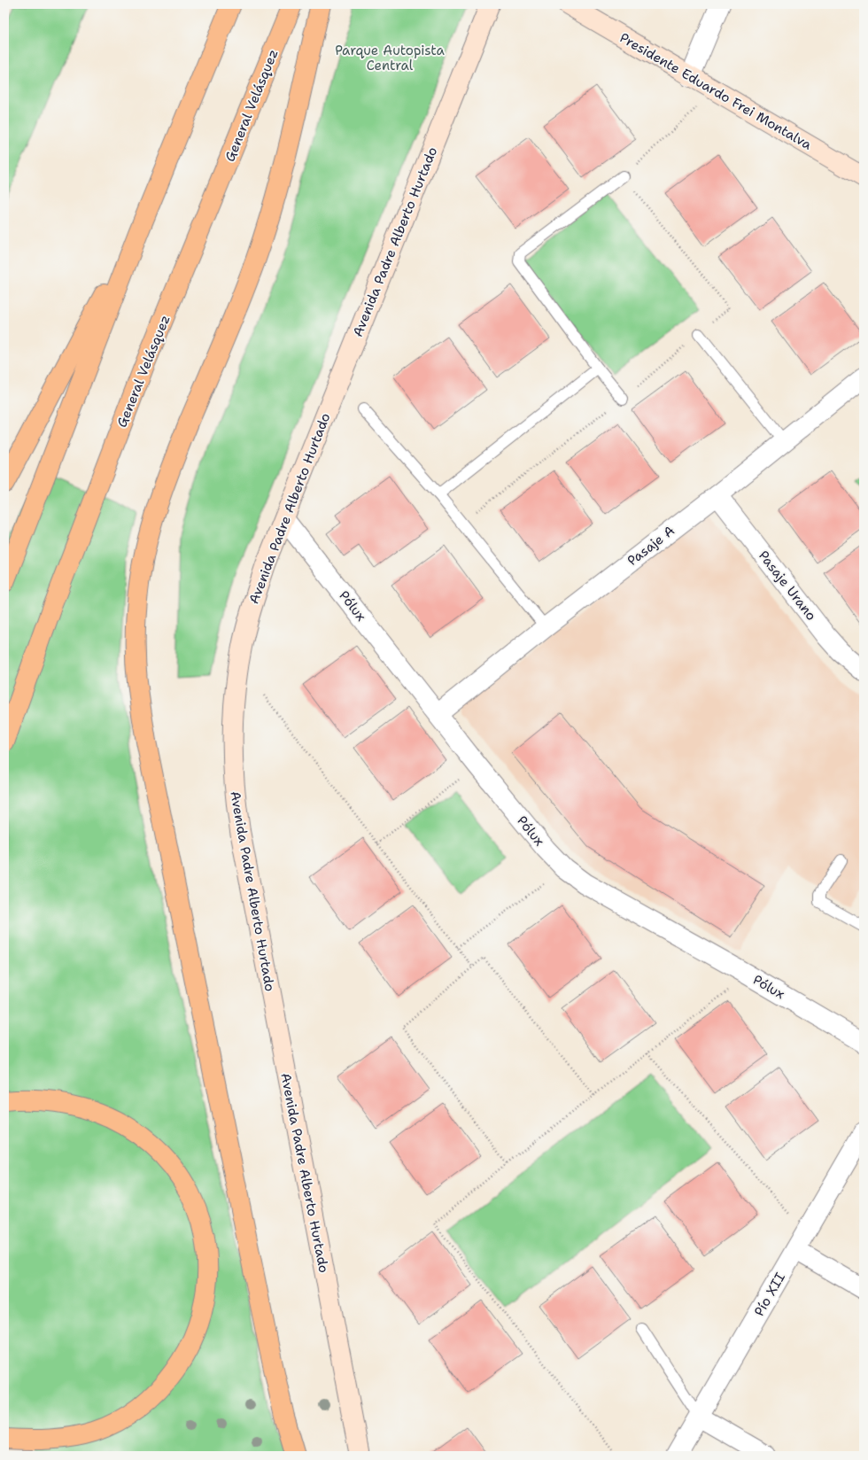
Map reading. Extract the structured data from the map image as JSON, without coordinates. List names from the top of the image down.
{
  "streets": {
    "highway": ["General Velásquez"],
    "street": [
      "Presidente Eduardo Frei Montalva",
      "Avenida Padre Alberto Hurtado",
      "Pasaje A",
      "Pasaje Urano",
      "Pólux",
      "Pío XII"
    ]
  },
  "crossings": [
    ["Avenida Padre Alberto Hurtado", "Pólux"],
    ["Pasaje A", "Pasaje Urano"],
    ["Pasaje A", "Pólux"]
  ],
  "parks": ["Parque Autopista Central"]
}
